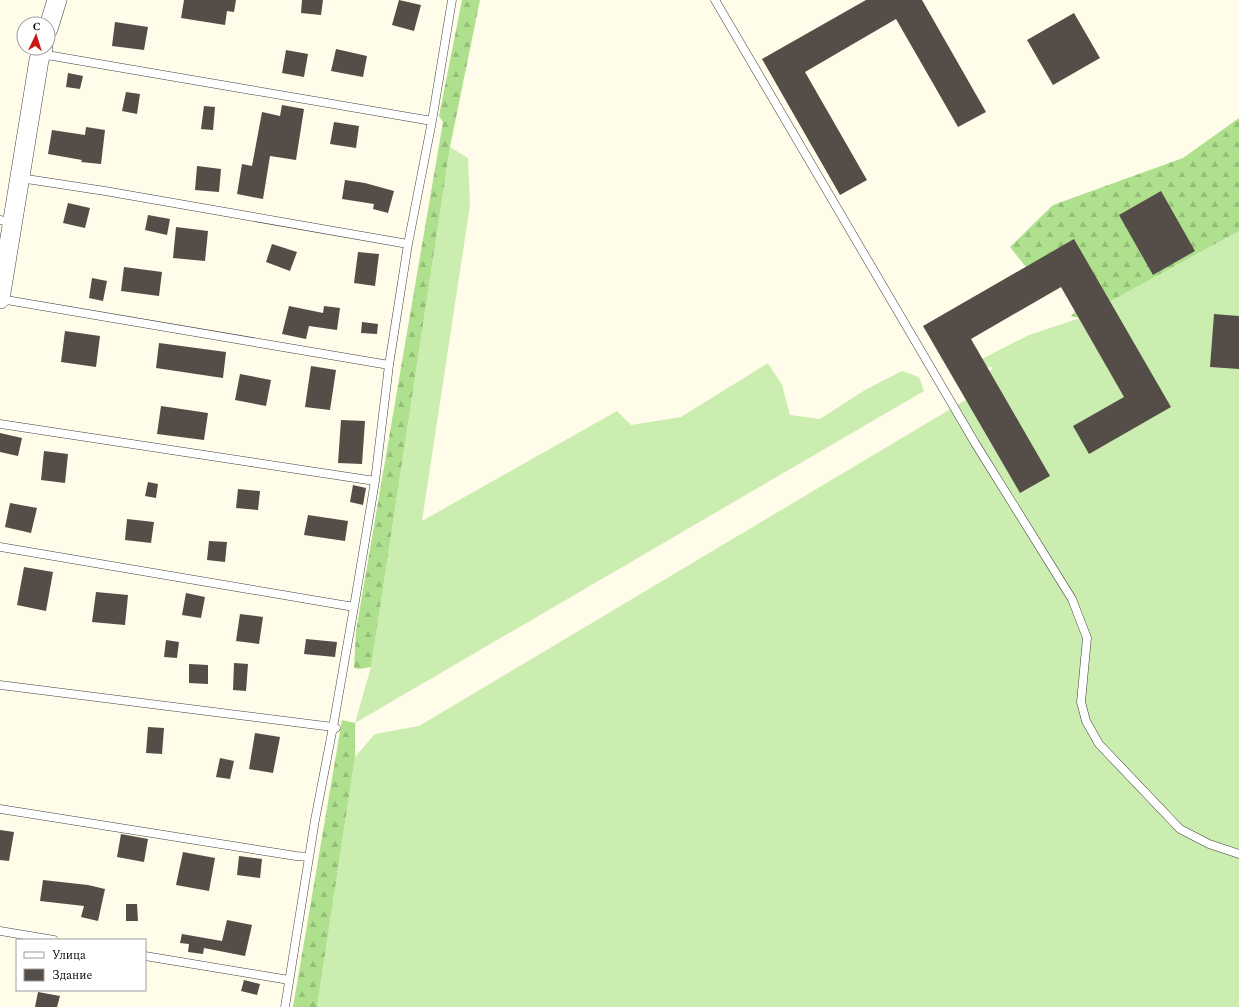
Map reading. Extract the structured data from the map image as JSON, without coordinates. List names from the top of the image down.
{
  "legend": ["Улица", "Здание"],
  "north": "top"
}
